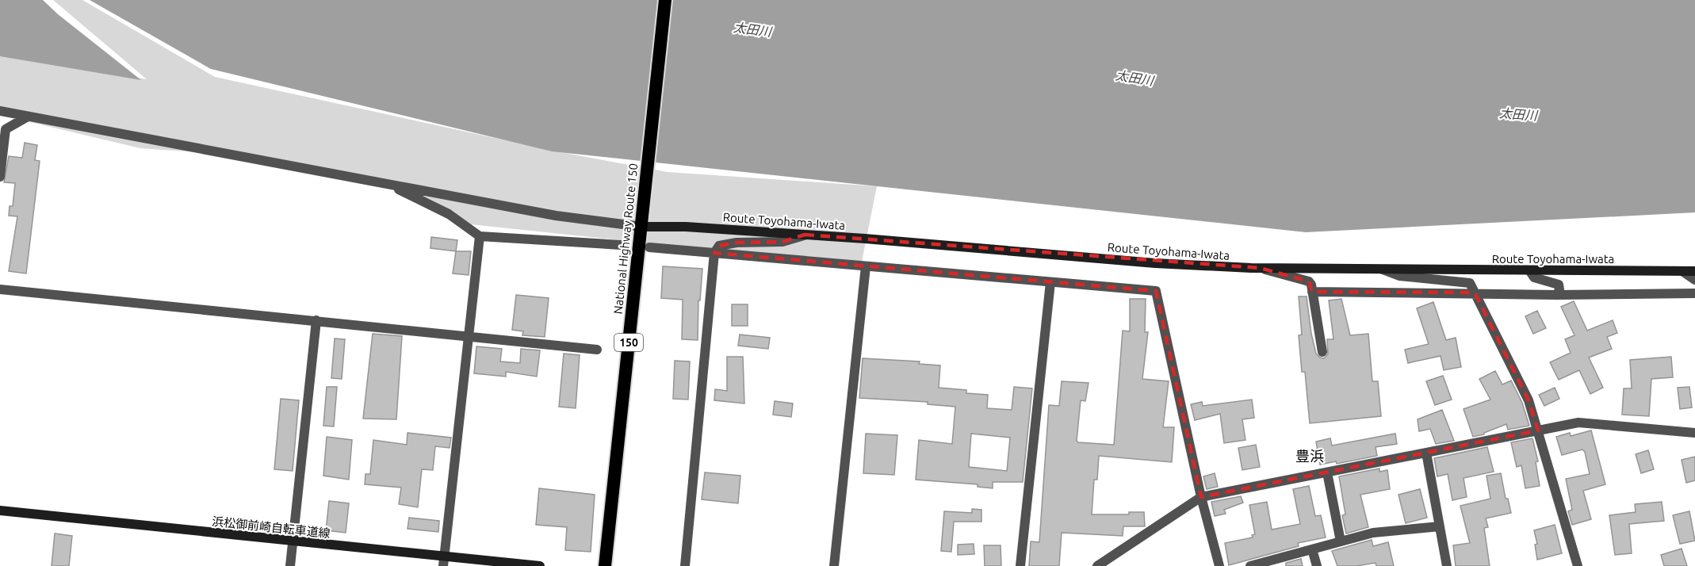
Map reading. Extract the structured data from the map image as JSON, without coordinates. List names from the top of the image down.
{
  "streets": {
    "highway": ["National Highway Route 150", "150"],
    "main road": ["Route Toyohama-Iwata", "浜松御前崎自転車道線"]
  },
  "crossings": [
    ["Route Toyohama-Iwata", "National Highway Route 150"]
  ],
  "districts": ["豊浜"],
  "water": ["太田川"]
}
